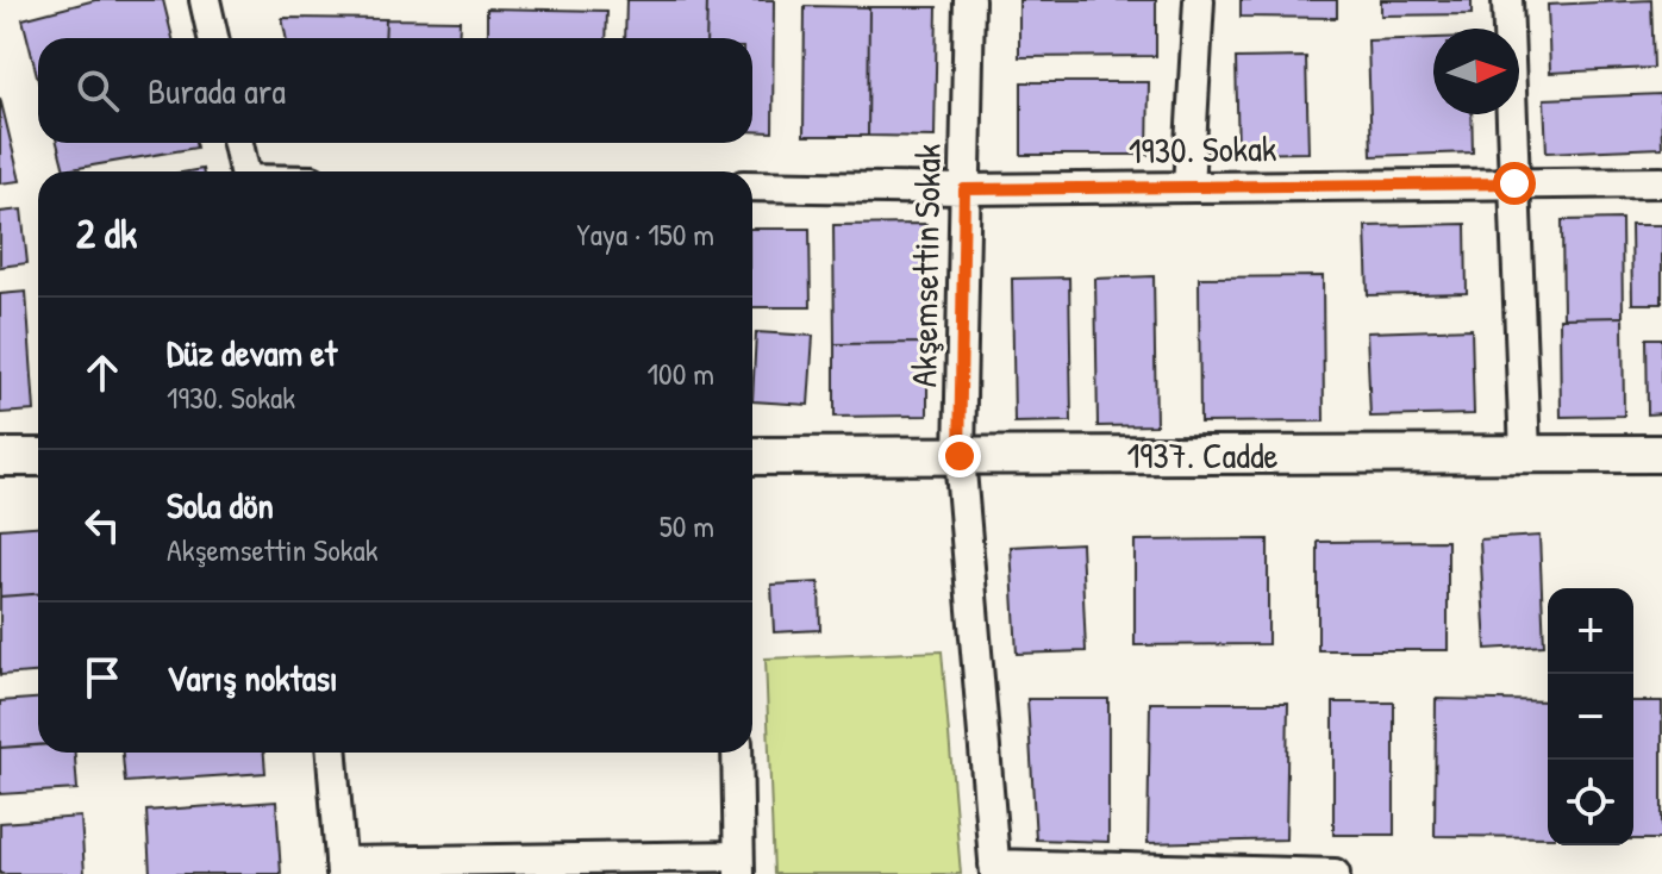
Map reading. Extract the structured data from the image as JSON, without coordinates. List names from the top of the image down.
{
  "streets": {
    "street": ["1930. Sokak", "Akşemsettin Sokak", "1937. Cadde"]
  },
  "crossings": [
    ["1930. Sokak", "Akşemsettin Sokak"],
    ["Akşemsettin Sokak", "1937. Cadde"]
  ],
  "north": "right",
  "page": {
    "search": "Burada ara",
    "heading": ["2 dk", "Yaya · 150 m"],
    "list": [
      ["Düz devam et", "1930. Sokak", "100 m"],
      ["Sola dön", "Akşemsettin Sokak", "50 m"],
      "Varış noktası"
    ],
    "map_buttons": ["+", "−"]
  }
}
